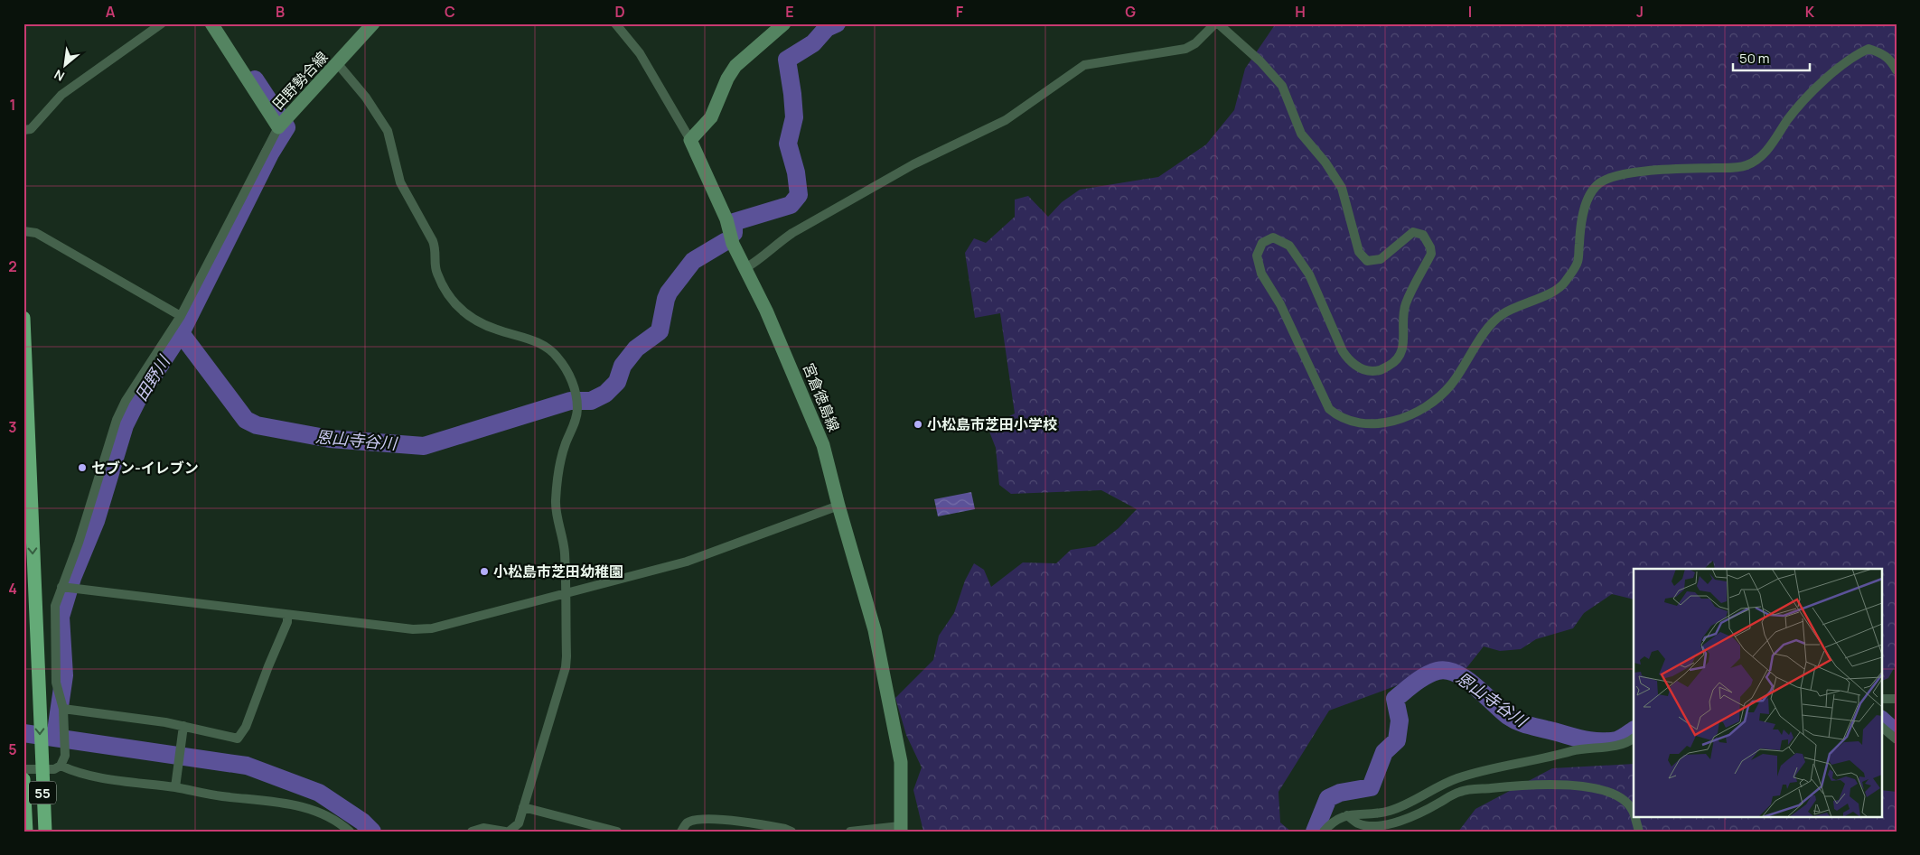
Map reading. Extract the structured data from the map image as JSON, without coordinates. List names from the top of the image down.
{
  "streets": {
    "highway": ["55"],
    "main road": ["田野勢合線", "宮倉徳島線"]
  },
  "water": ["田野川", "恩山寺谷川"],
  "places": ["小松島市芝田小学校", "セブン-イレブン", "小松島市芝田幼稚園"],
  "scale_bar": "50 m",
  "north": "bottom left",
  "grid": {
    "columns": [
      "A",
      "B",
      "C",
      "D",
      "E",
      "F",
      "G",
      "H",
      "I",
      "J",
      "K"
    ],
    "rows": [
      "1",
      "2",
      "3",
      "4",
      "5"
    ]
  }
}
